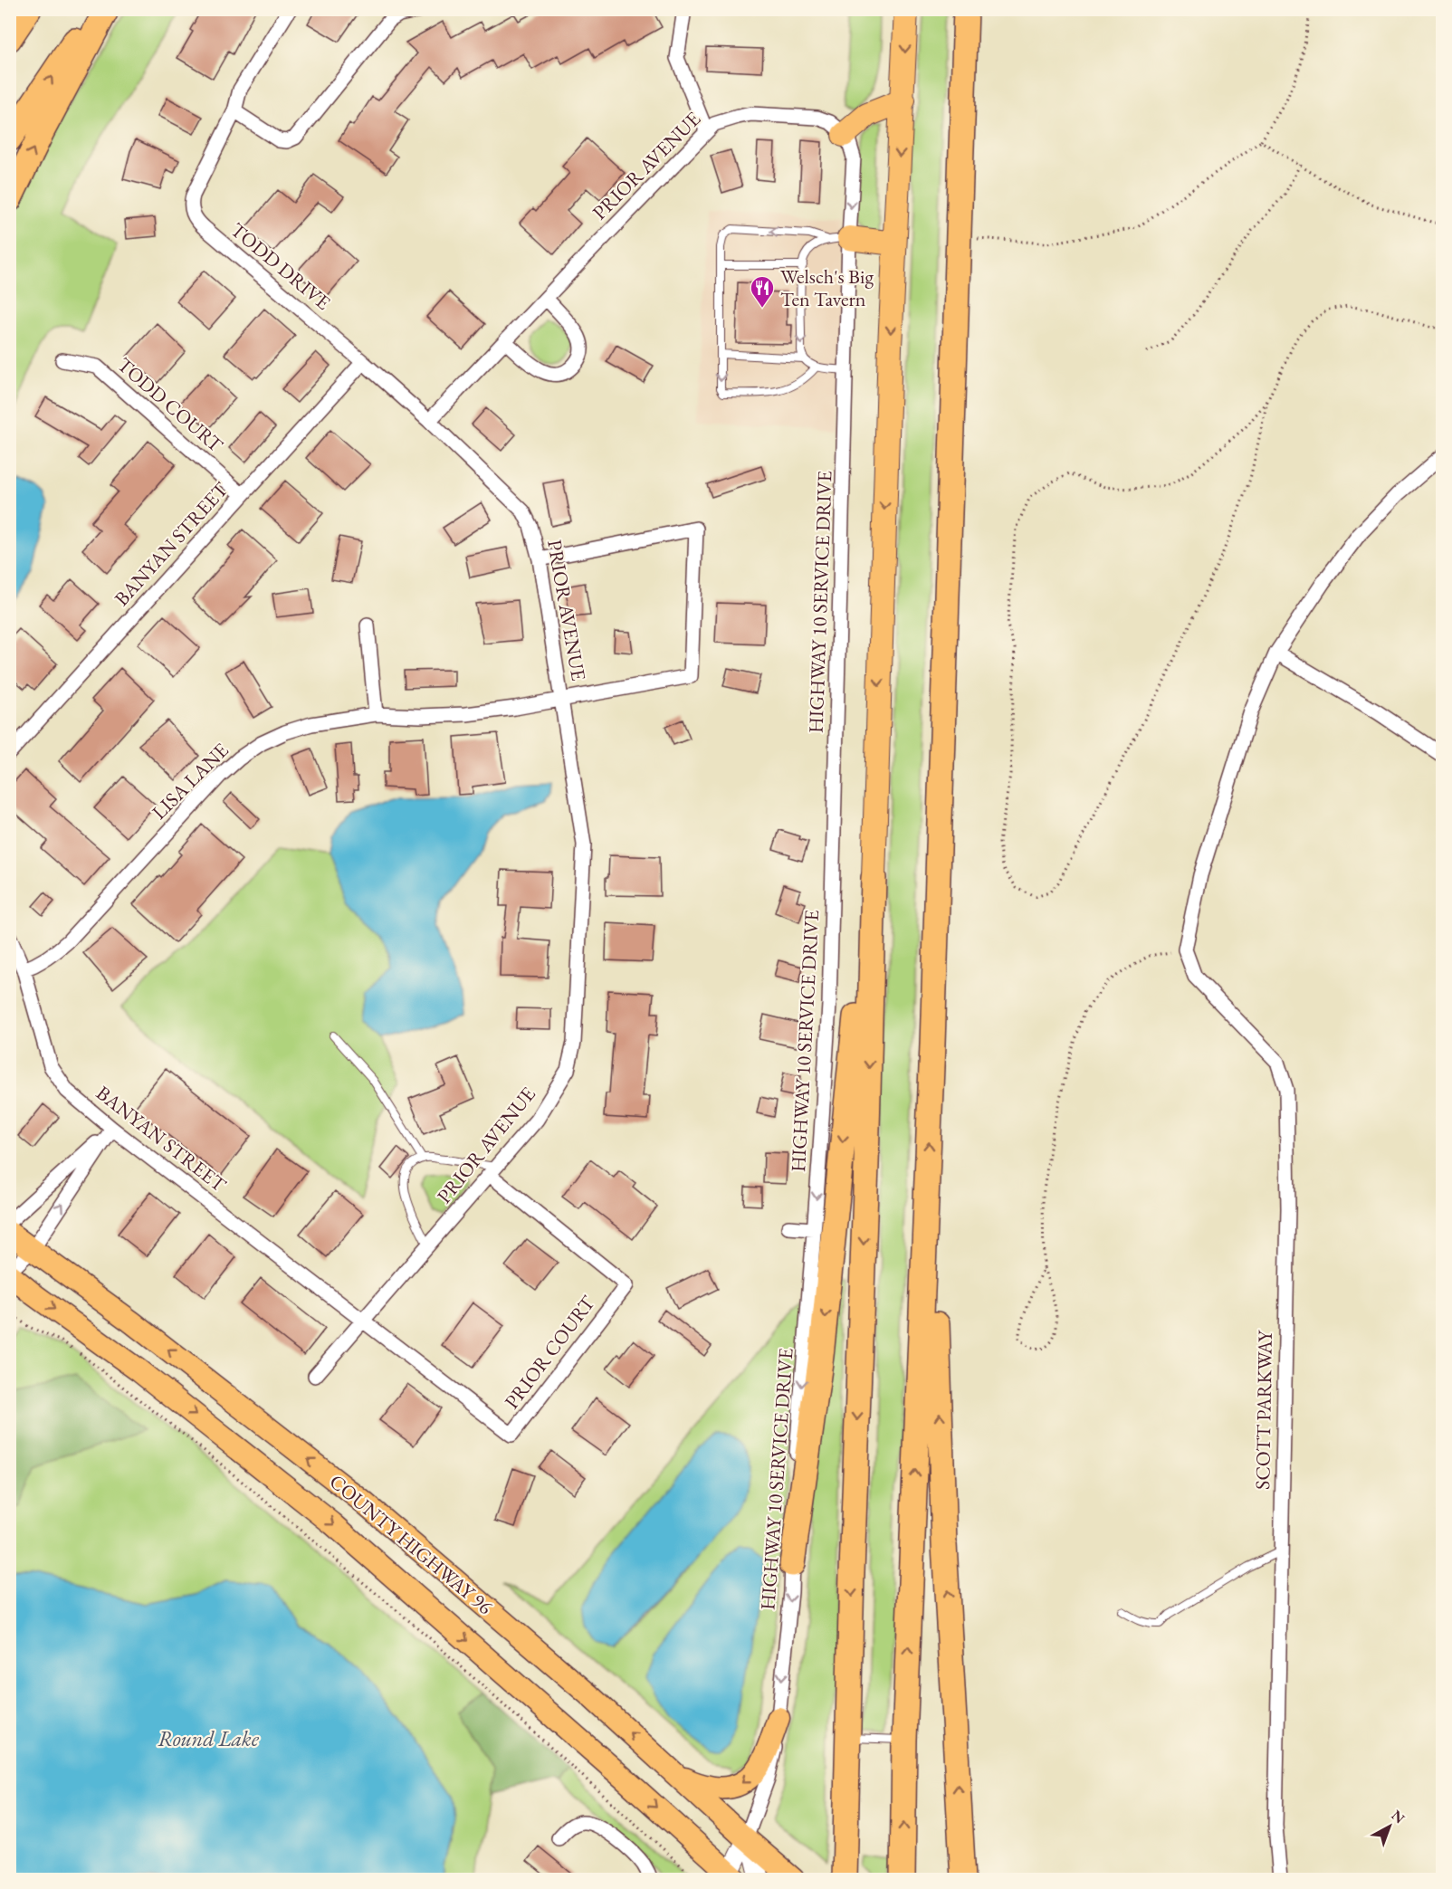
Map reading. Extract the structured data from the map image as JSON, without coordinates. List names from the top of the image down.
{
  "streets": {
    "main road": ["COUNTY HIGHWAY 96"],
    "street": [
      "PRIOR AVENUE",
      "TODD DRIVE",
      "TODD COURT",
      "BANYAN STREET",
      "HIGHWAY 10 SERVICE DRIVE",
      "LISA LANE",
      "PRIOR COURT",
      "SCOTT PARKWAY"
    ]
  },
  "crossings": [
    ["PRIOR AVENUE", "TODD DRIVE"],
    ["PRIOR AVENUE", "BANYAN STREET"],
    ["PRIOR AVENUE", "HIGHWAY 10 SERVICE DRIVE"],
    ["PRIOR AVENUE", "LISA LANE"],
    ["PRIOR AVENUE", "PRIOR COURT"],
    ["TODD DRIVE", "BANYAN STREET"],
    ["TODD COURT", "BANYAN STREET"],
    ["BANYAN STREET", "LISA LANE"],
    ["BANYAN STREET", "PRIOR COURT"],
    ["HIGHWAY 10 SERVICE DRIVE", "COUNTY HIGHWAY 96"]
  ],
  "one_way": ["HIGHWAY 10 SERVICE DRIVE"],
  "water": ["Round Lake"],
  "places": {
    "restaurant": ["Welsch's Big Ten Tavern"]
  },
  "north": "top right"
}
